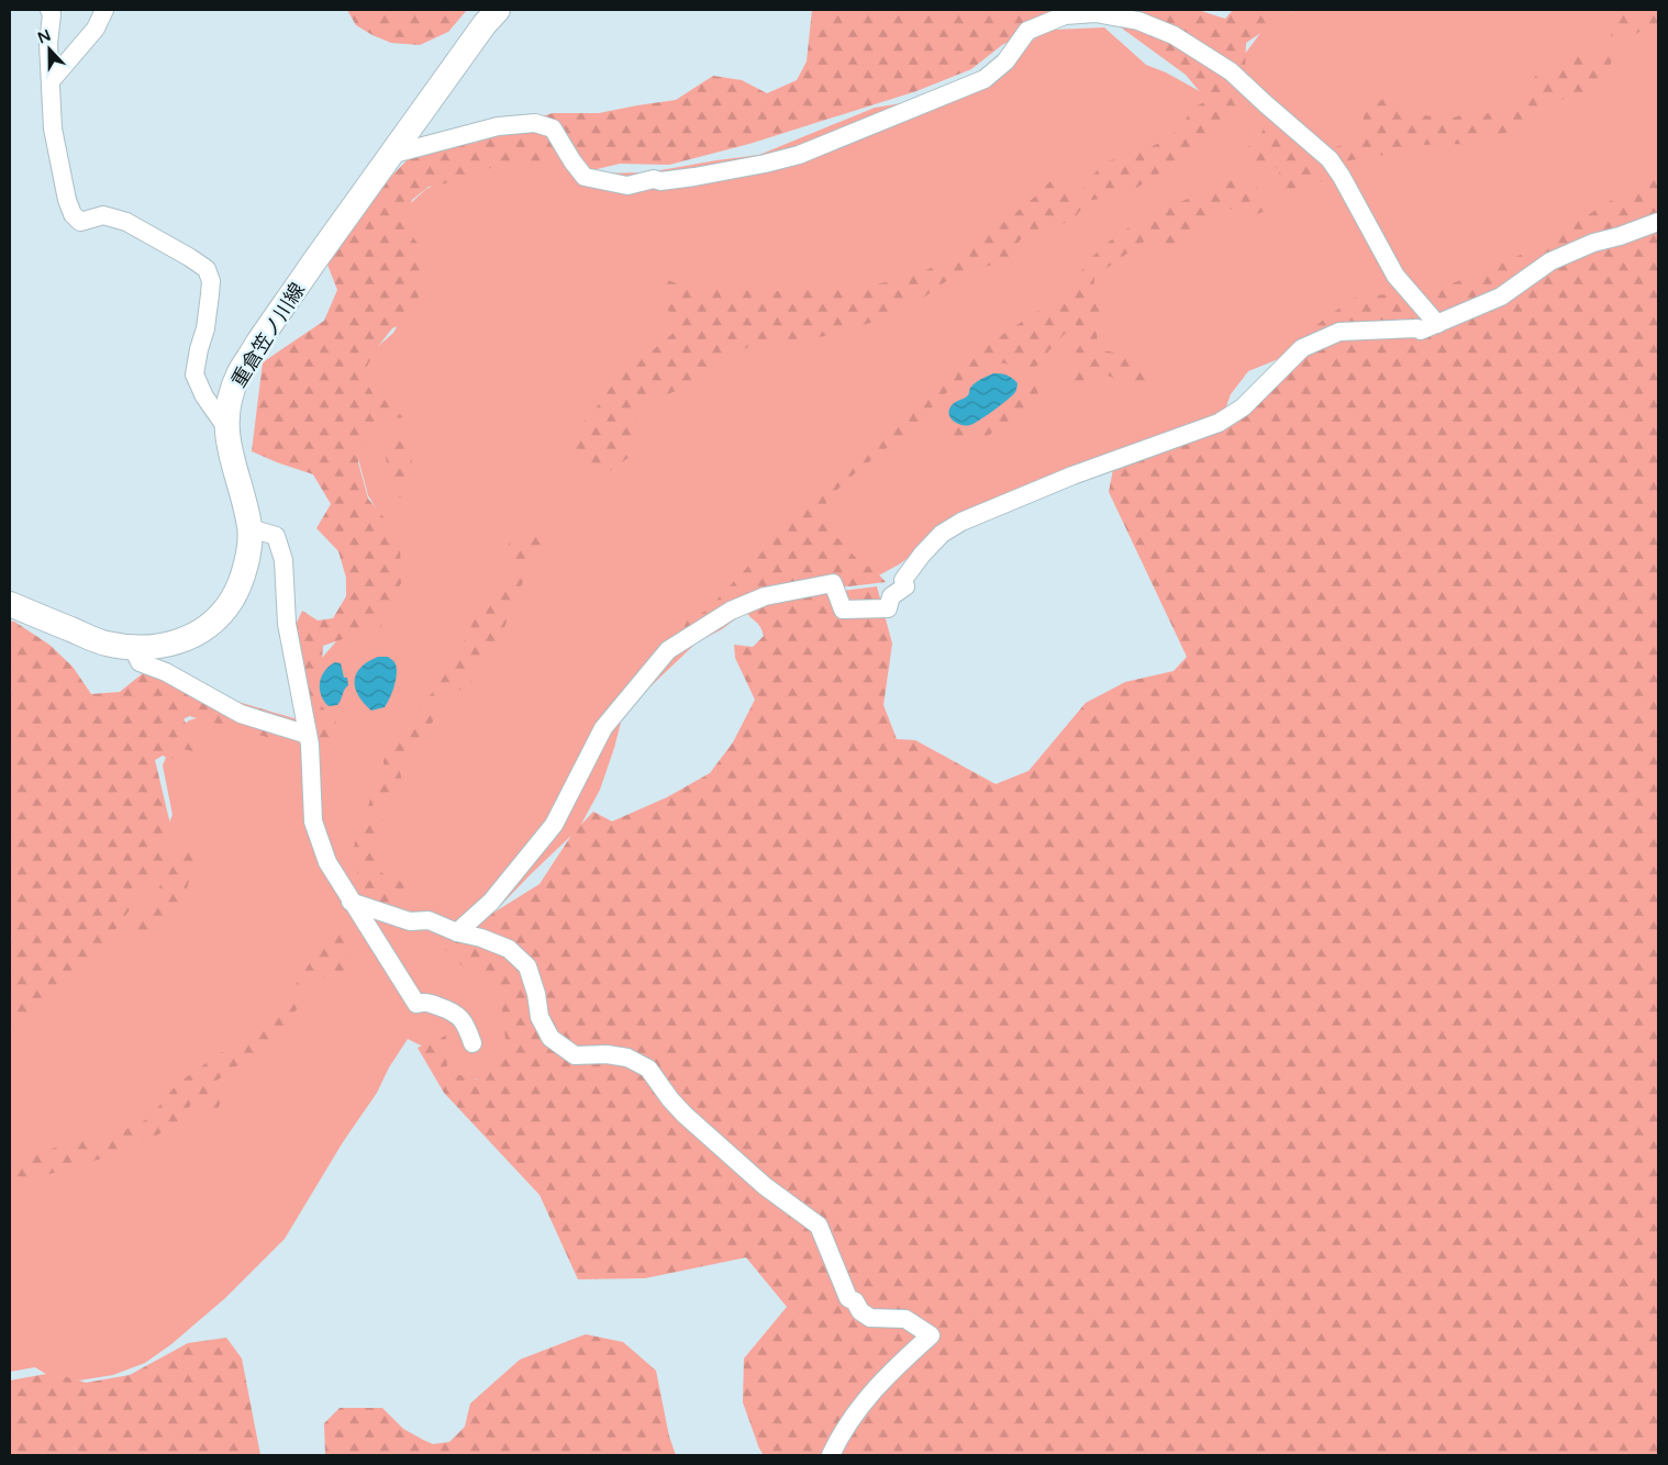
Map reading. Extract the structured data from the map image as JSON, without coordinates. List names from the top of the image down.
{
  "streets": {
    "main road": ["重倉笠ノ川線"]
  },
  "north": "top"
}
